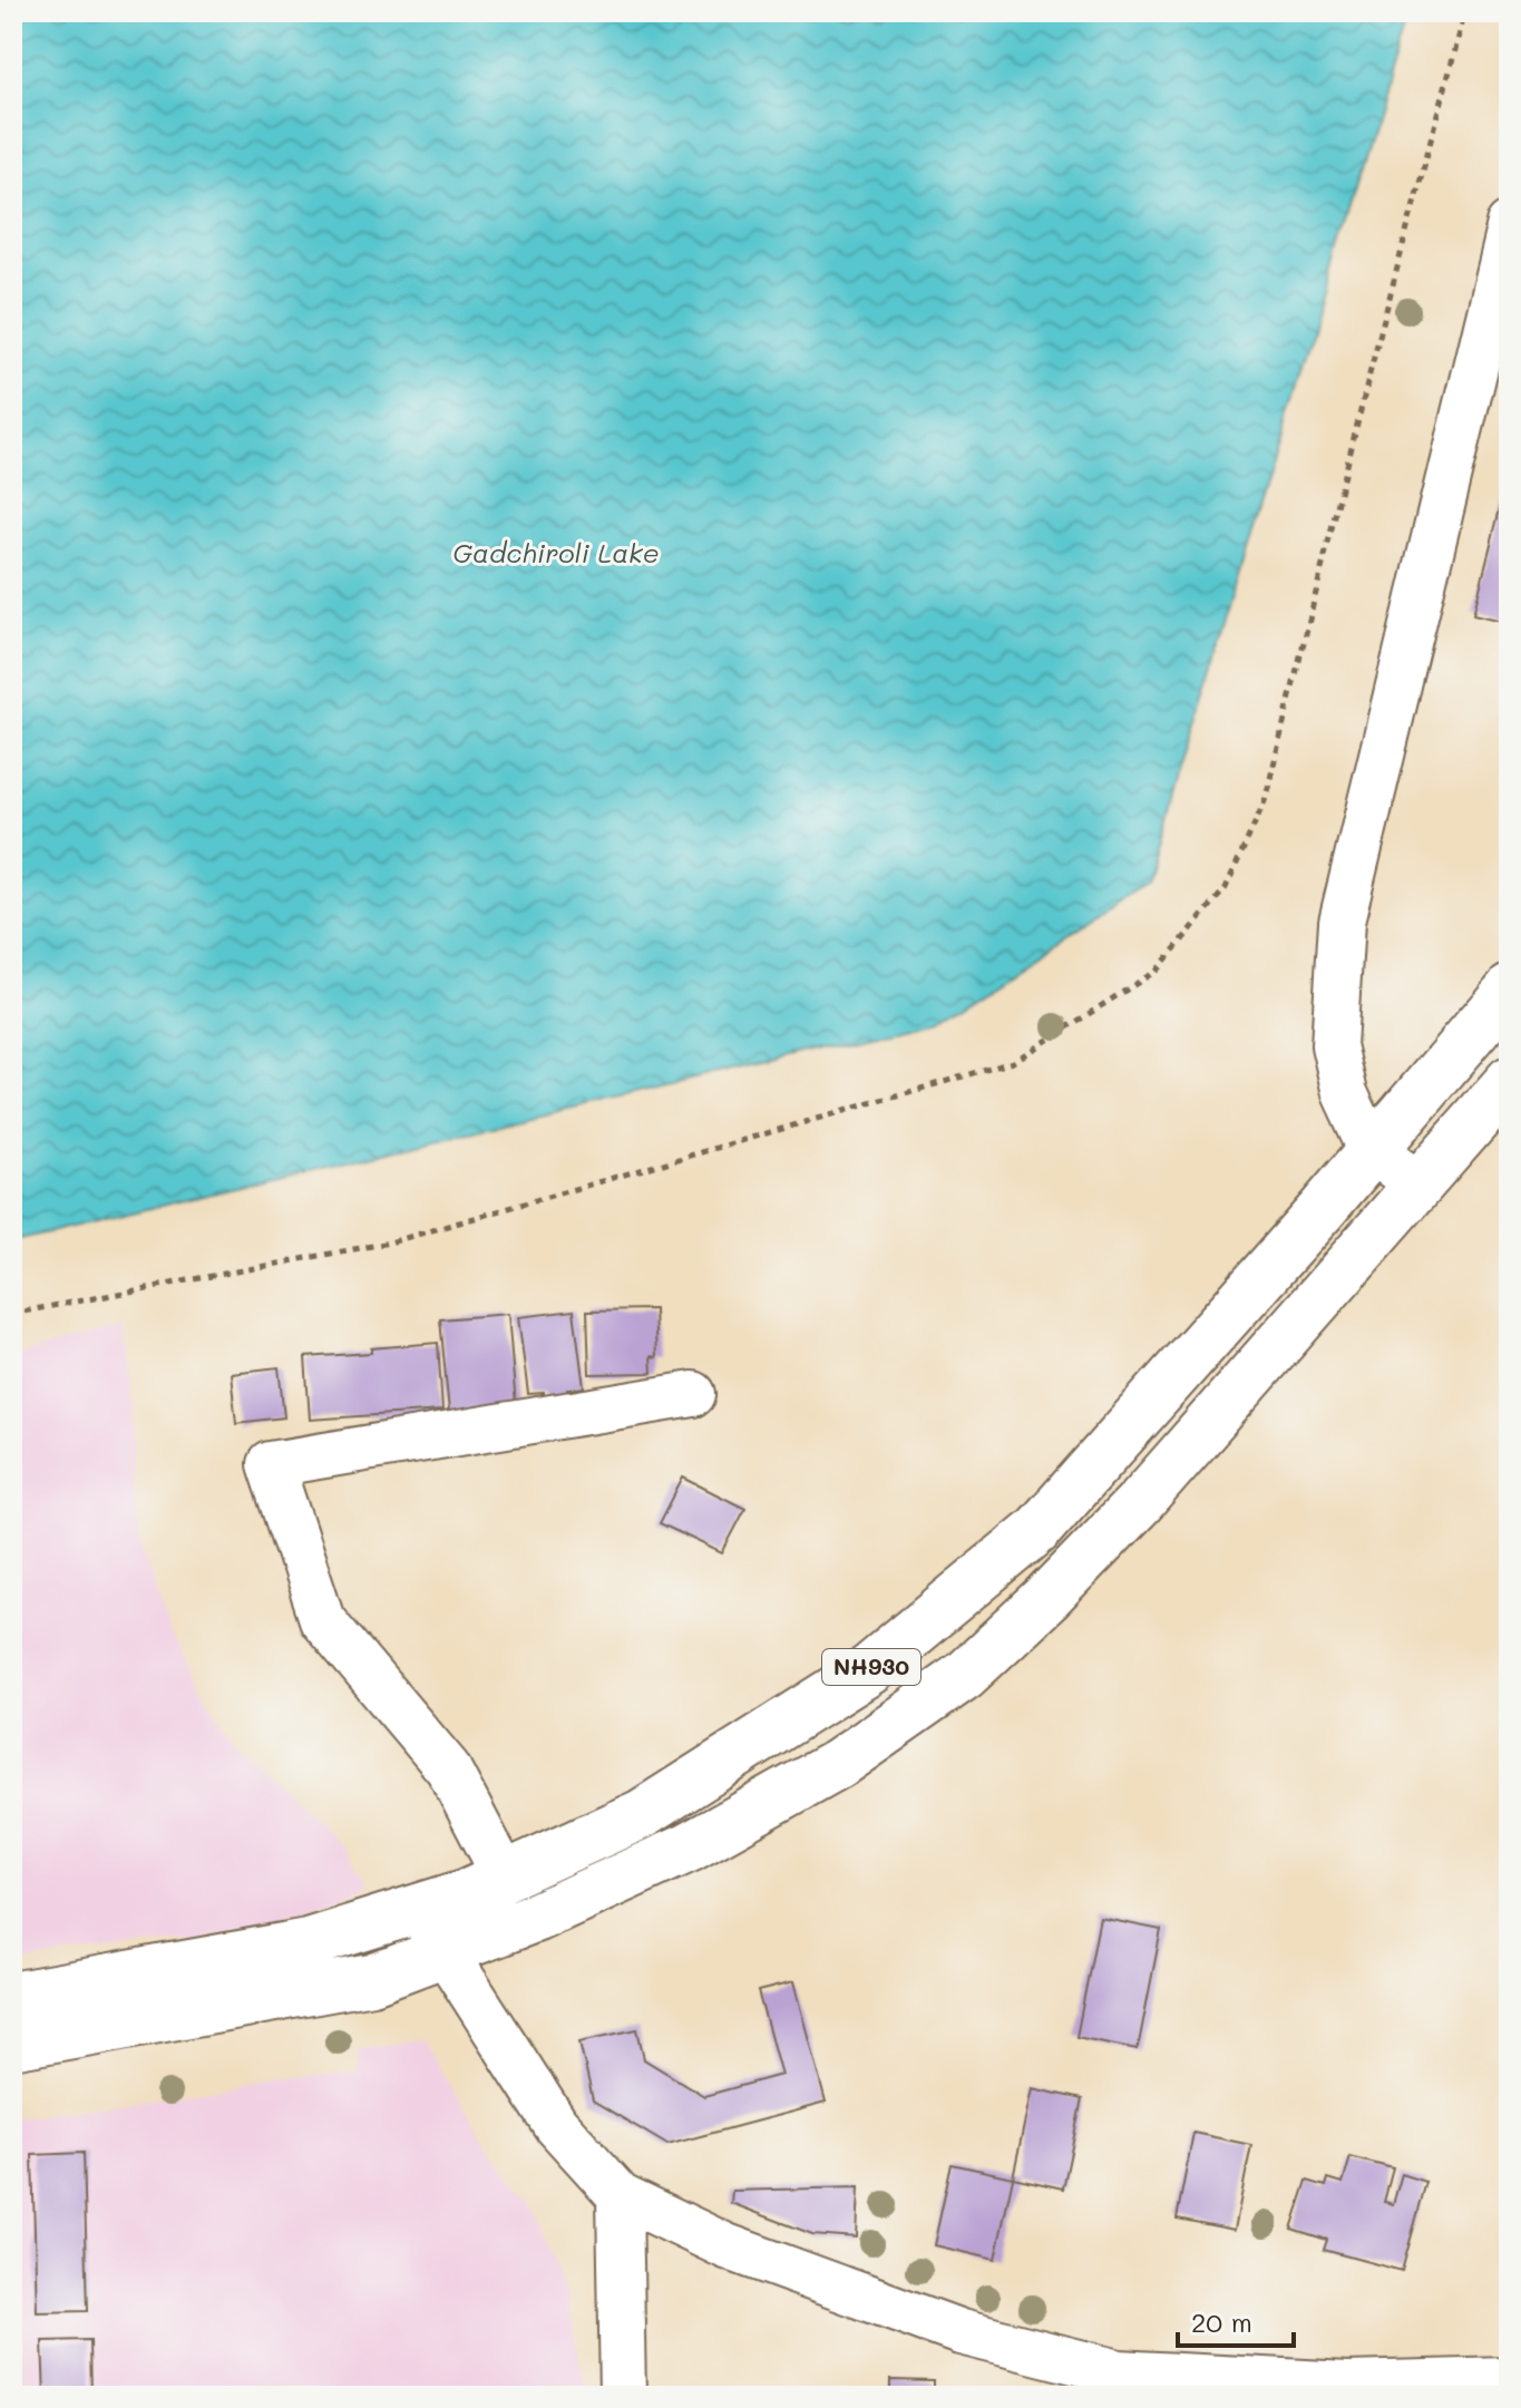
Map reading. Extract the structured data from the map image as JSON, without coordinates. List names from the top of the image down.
{
  "streets": {
    "highway": ["NH930"]
  },
  "water": ["Gadchiroli Lake"],
  "scale_bar": "20 m"
}
